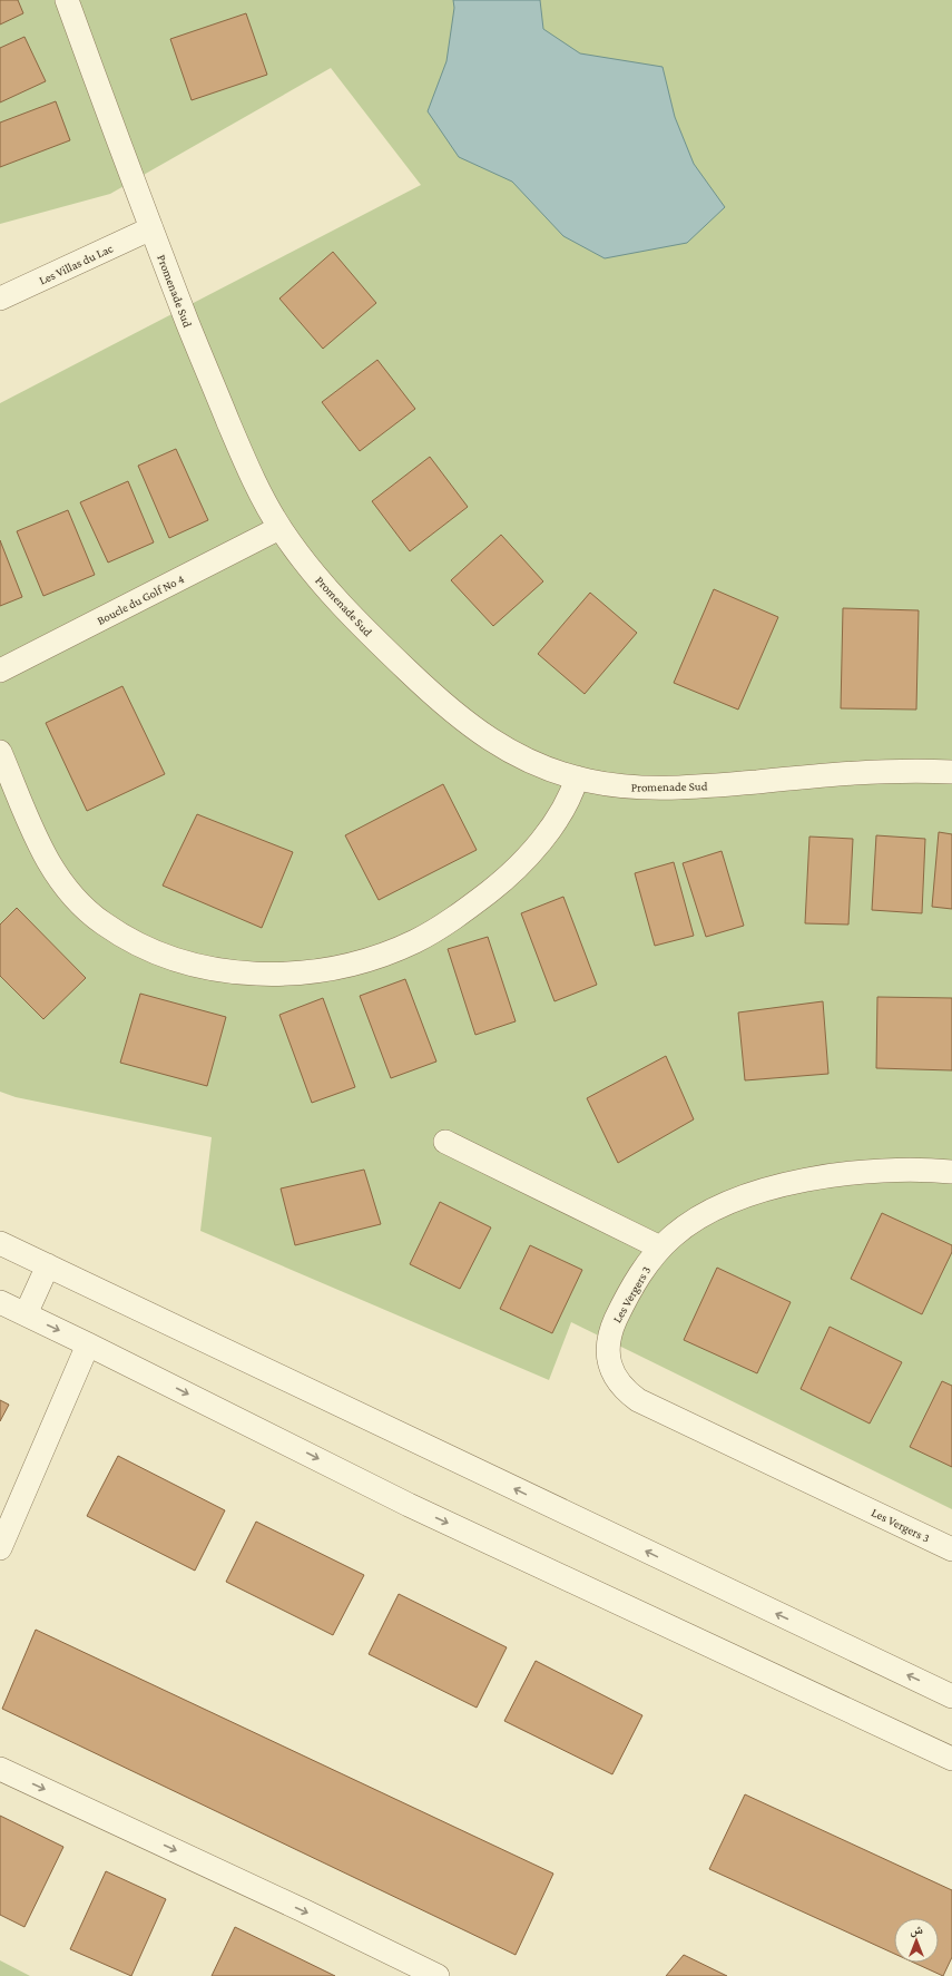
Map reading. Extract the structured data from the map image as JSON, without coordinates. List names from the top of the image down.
{
  "streets": {
    "street": [
      "Les Villas du Lac",
      "Promenade Sud",
      "Boucle du Golf No 4",
      "Les Vergers 3"
    ]
  },
  "crossings": [
    ["Les Villas du Lac", "Promenade Sud"],
    ["Promenade Sud", "Boucle du Golf No 4"]
  ],
  "north": "top"
}
